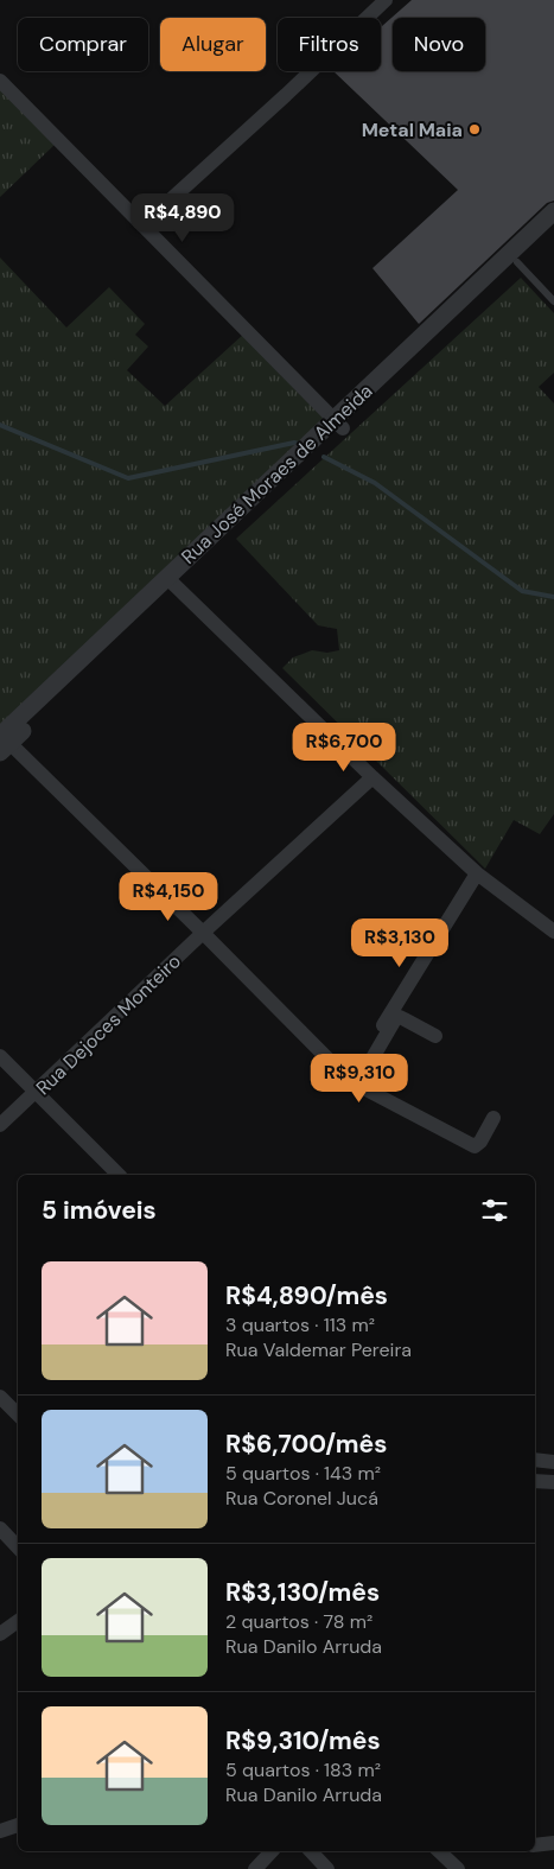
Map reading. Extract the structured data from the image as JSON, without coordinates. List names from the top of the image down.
{
  "streets": {
    "street": ["Rua José Moraes de Almeida", "Rua Dejoces Monteiro"]
  },
  "places": ["Metal Maia"],
  "page": {
    "chip": [
      "Comprar",
      "Alugar",
      "Filtros",
      "Novo"
    ],
    "price": [
      "R$4,890",
      "R$6,700",
      "R$4,150",
      "R$3,130",
      "R$9,310"
    ],
    "heading": "5 imóveis",
    "list": [
      {
        "name": "R$4,890/mês",
        "note": "3 quartos · 113 m² · Rua Valdemar Pereira"
      },
      {
        "name": "R$6,700/mês",
        "note": "5 quartos · 143 m² · Rua Coronel Jucá"
      },
      {
        "name": "R$3,130/mês",
        "note": "2 quartos · 78 m² · Rua Danilo Arruda"
      },
      {
        "name": "R$9,310/mês",
        "note": "5 quartos · 183 m² · Rua Danilo Arruda"
      }
    ]
  }
}
